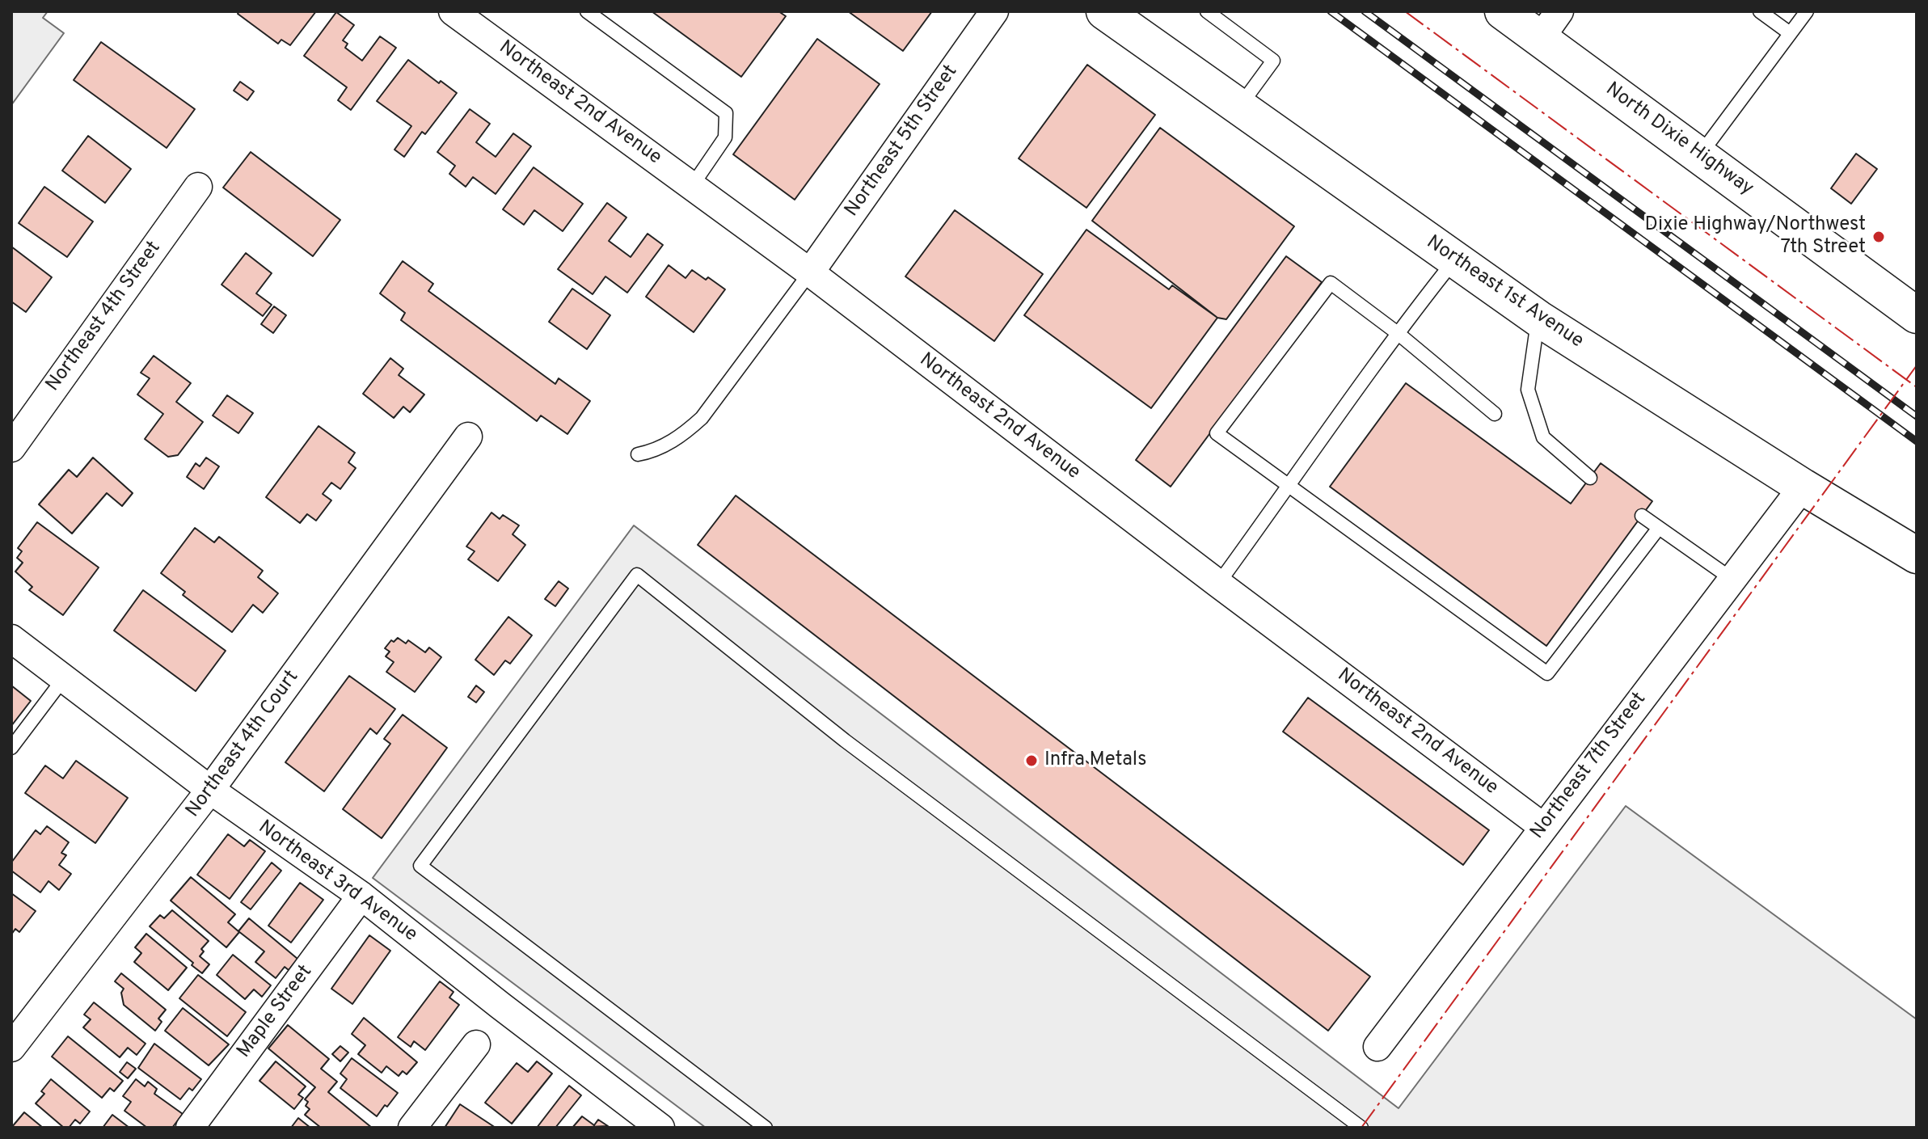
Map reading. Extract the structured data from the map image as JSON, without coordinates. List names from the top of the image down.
{
  "streets": {
    "main road": ["North Dixie Highway", "Northeast 1st Avenue"],
    "street": [
      "Northeast 2nd Avenue",
      "Northeast 5th Street",
      "Northeast 4th Street",
      "Northeast 4th Court",
      "Northeast 7th Street",
      "Northeast 3rd Avenue",
      "Maple Street"
    ]
  },
  "crossings": [
    ["Northeast 2nd Avenue", "Northeast 5th Street"],
    ["Northeast 2nd Avenue", "Northeast 7th Street"],
    ["Northeast 1st Avenue", "Northeast 7th Street"],
    ["Northeast 4th Court", "Northeast 3rd Avenue"],
    ["Northeast 3rd Avenue", "Maple Street"]
  ],
  "places": ["Dixie Highway/Northwest 7th Street", "Infra Metals"]
}
